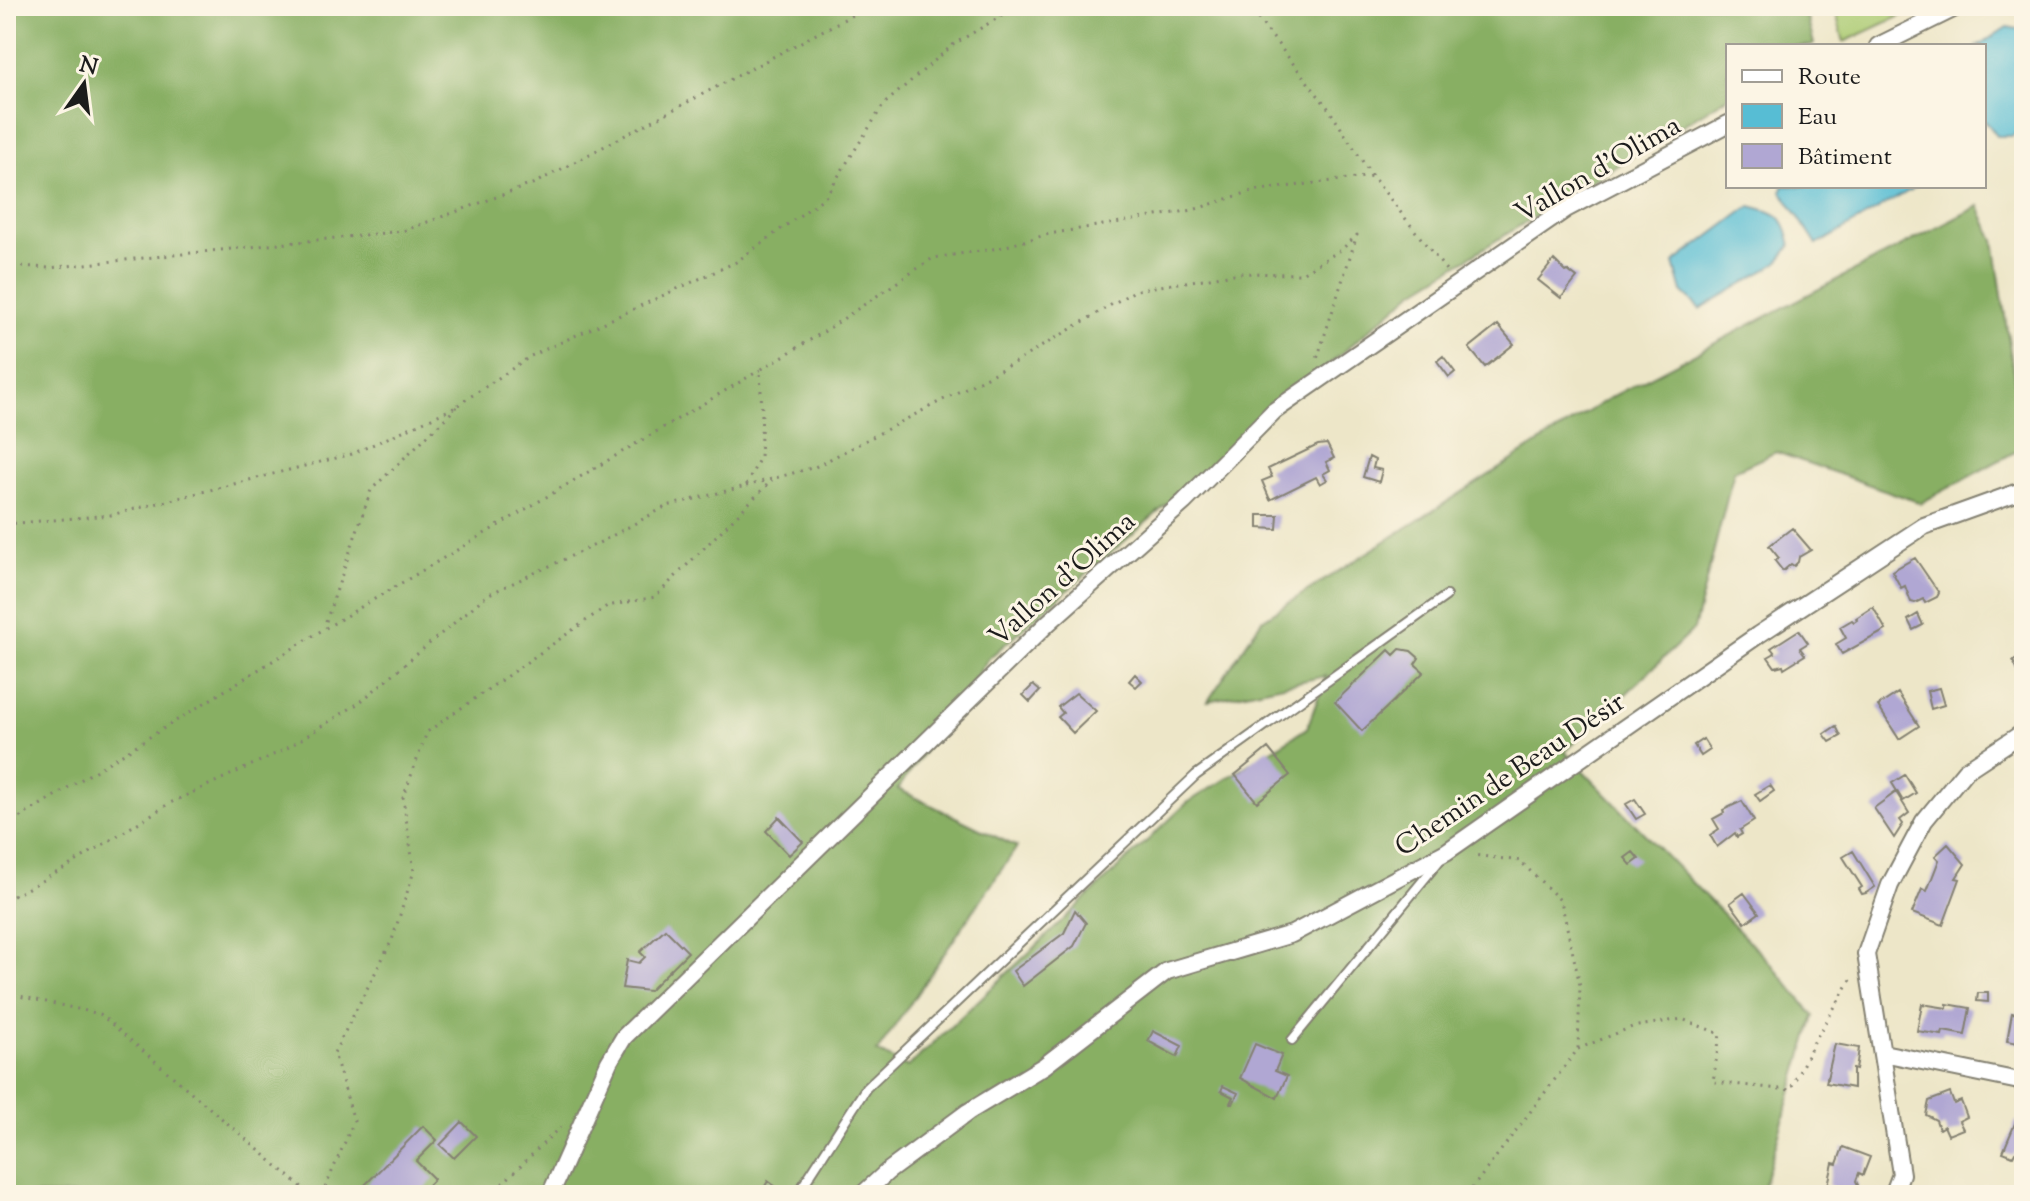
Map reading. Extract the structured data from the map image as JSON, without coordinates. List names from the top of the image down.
{
  "streets": {
    "street": ["Vallon d'Olima", "Chemin de Beau Désir"]
  },
  "legend": ["Route", "Eau", "Bâtiment"],
  "north": "top"
}
